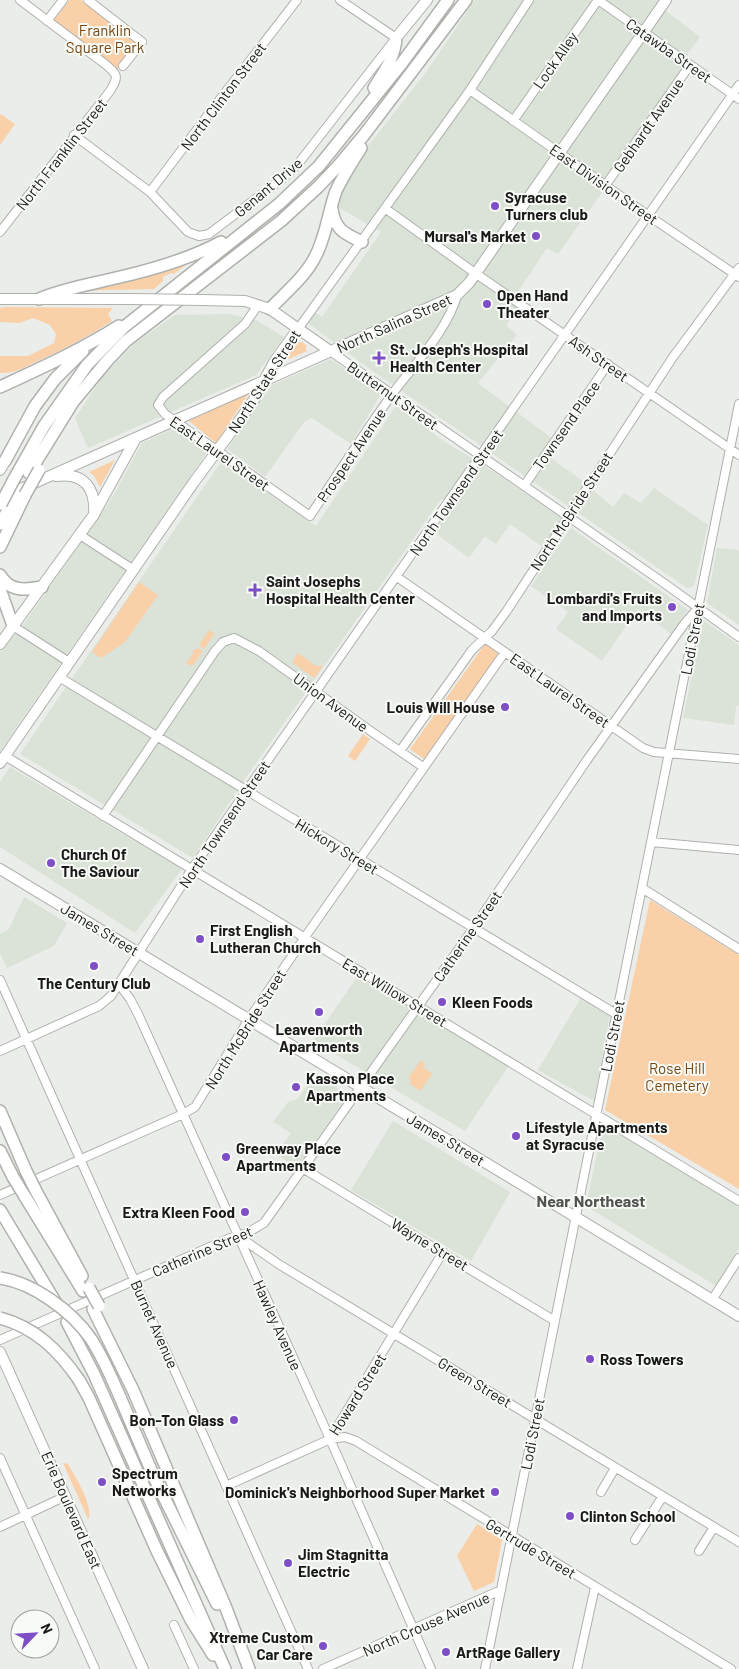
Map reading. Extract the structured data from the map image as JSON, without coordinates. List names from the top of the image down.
{
  "streets": {
    "main road": [
      "Genant Drive",
      "North Salina Street",
      "North State Street",
      "Butternut Street",
      "James Street",
      "Erie Boulevard East"
    ],
    "street": [
      "Catawba Street",
      "Lock Alley",
      "North Clinton Street",
      "Gebhardt Avenue",
      "North Franklin Street",
      "East Division Street",
      "Ash Street",
      "Townsend Place",
      "East Laurel Street",
      "Prospect Avenue",
      "North Townsend Street",
      "North McBride Street",
      "Lodi Street",
      "Union Avenue",
      "Hickory Street",
      "Catherine Street",
      "East Willow Street",
      "Wayne Street",
      "Burnet Avenue",
      "Hawley Avenue",
      "Green Street",
      "Howard Street",
      "Gertrude Street",
      "North Crouse Avenue"
    ]
  },
  "crossings": [
    ["Catawba Street", "Lock Alley"],
    ["Catawba Street", "Gebhardt Avenue"],
    ["Catawba Street", "North Salina Street"],
    ["Catawba Street", "North Townsend Street"],
    ["Lock Alley", "East Division Street"],
    ["North Clinton Street", "Genant Drive"],
    ["Gebhardt Avenue", "East Division Street"],
    ["North Franklin Street", "Genant Drive"],
    ["East Division Street", "North Salina Street"],
    ["East Division Street", "North State Street"],
    ["East Division Street", "North Townsend Street"],
    ["East Division Street", "North McBride Street"],
    ["North Salina Street", "Ash Street"],
    ["North Salina Street", "North State Street"],
    ["North Salina Street", "Butternut Street"],
    ["North Salina Street", "East Laurel Street"],
    ["North Salina Street", "Prospect Avenue"],
    ["Ash Street", "North State Street"],
    ["Ash Street", "Townsend Place"],
    ["Ash Street", "North Townsend Street"],
    ["Ash Street", "North McBride Street"],
    ["Ash Street", "Lodi Street"],
    ["North State Street", "Butternut Street"],
    ["North State Street", "East Laurel Street"],
    ["North State Street", "Hickory Street"],
    ["North State Street", "East Willow Street"],
    ["Butternut Street", "Townsend Place"],
    ["Butternut Street", "East Laurel Street"],
    ["Butternut Street", "Prospect Avenue"],
    ["Butternut Street", "North Townsend Street"],
    ["Butternut Street", "North McBride Street"],
    ["Butternut Street", "Lodi Street"],
    ["Butternut Street", "Catherine Street"],
    ["East Laurel Street", "Prospect Avenue"],
    ["East Laurel Street", "North Townsend Street"],
    ["East Laurel Street", "North McBride Street"],
    ["East Laurel Street", "Lodi Street"],
    ["East Laurel Street", "Catherine Street"],
    ["North Townsend Street", "Union Avenue"],
    ["North Townsend Street", "Hickory Street"],
    ["North Townsend Street", "James Street"],
    ["North Townsend Street", "East Willow Street"],
    ["North Townsend Street", "Burnet Avenue"],
    ["North Townsend Street", "Hawley Avenue"],
    ["North McBride Street", "Union Avenue"],
    ["North McBride Street", "Hickory Street"],
    ["North McBride Street", "James Street"],
    ["North McBride Street", "East Willow Street"],
    ["North McBride Street", "Burnet Avenue"],
    ["North McBride Street", "Hawley Avenue"],
    ["Lodi Street", "Hickory Street"],
    ["Lodi Street", "James Street"],
    ["Lodi Street", "Catherine Street"],
    ["Lodi Street", "East Willow Street"],
    ["Lodi Street", "Wayne Street"],
    ["Lodi Street", "Green Street"],
    ["Lodi Street", "Gertrude Street"],
    ["Lodi Street", "North Crouse Avenue"],
    ["Union Avenue", "Hickory Street"],
    ["Hickory Street", "Catherine Street"],
    ["James Street", "Catherine Street"],
    ["Catherine Street", "East Willow Street"],
    ["Catherine Street", "Wayne Street"],
    ["Catherine Street", "Burnet Avenue"],
    ["Catherine Street", "Hawley Avenue"],
    ["Catherine Street", "Green Street"],
    ["Wayne Street", "Howard Street"],
    ["Burnet Avenue", "Howard Street"],
    ["Hawley Avenue", "Green Street"],
    ["Hawley Avenue", "Howard Street"],
    ["Hawley Avenue", "Gertrude Street"],
    ["Hawley Avenue", "North Crouse Avenue"],
    ["Green Street", "Howard Street"],
    ["Howard Street", "Gertrude Street"]
  ],
  "districts": ["Near Northeast"],
  "parks": ["Franklin Square Park", "Rose Hill Cemetery"],
  "places": {
    "other": [
      "Syracuse Turners club",
      "Mursal's Market",
      "Open Hand Theater",
      "Lombardi's Fruits and Imports",
      "Louis Will House",
      "Church Of The Saviour",
      "First English Lutheran Church",
      "The Century Club",
      "Kleen Foods",
      "Leavenworth Apartments",
      "Kasson Place Apartments",
      "Lifestyle Apartments at Syracuse",
      "Greenway Place Apartments",
      "Extra Kleen Food",
      "Ross Towers",
      "Bon-Ton Glass",
      "Spectrum Networks",
      "Dominick's Neighborhood Super Market",
      "Clinton School",
      "Jim Stagnitta Electric",
      "Xtreme Custom Car Care",
      "ArtRage Gallery"
    ],
    "health": ["St. Joseph's Hospital Health Center", "Saint Josephs Hospital Health Center"]
  },
  "north": "top right"
}
